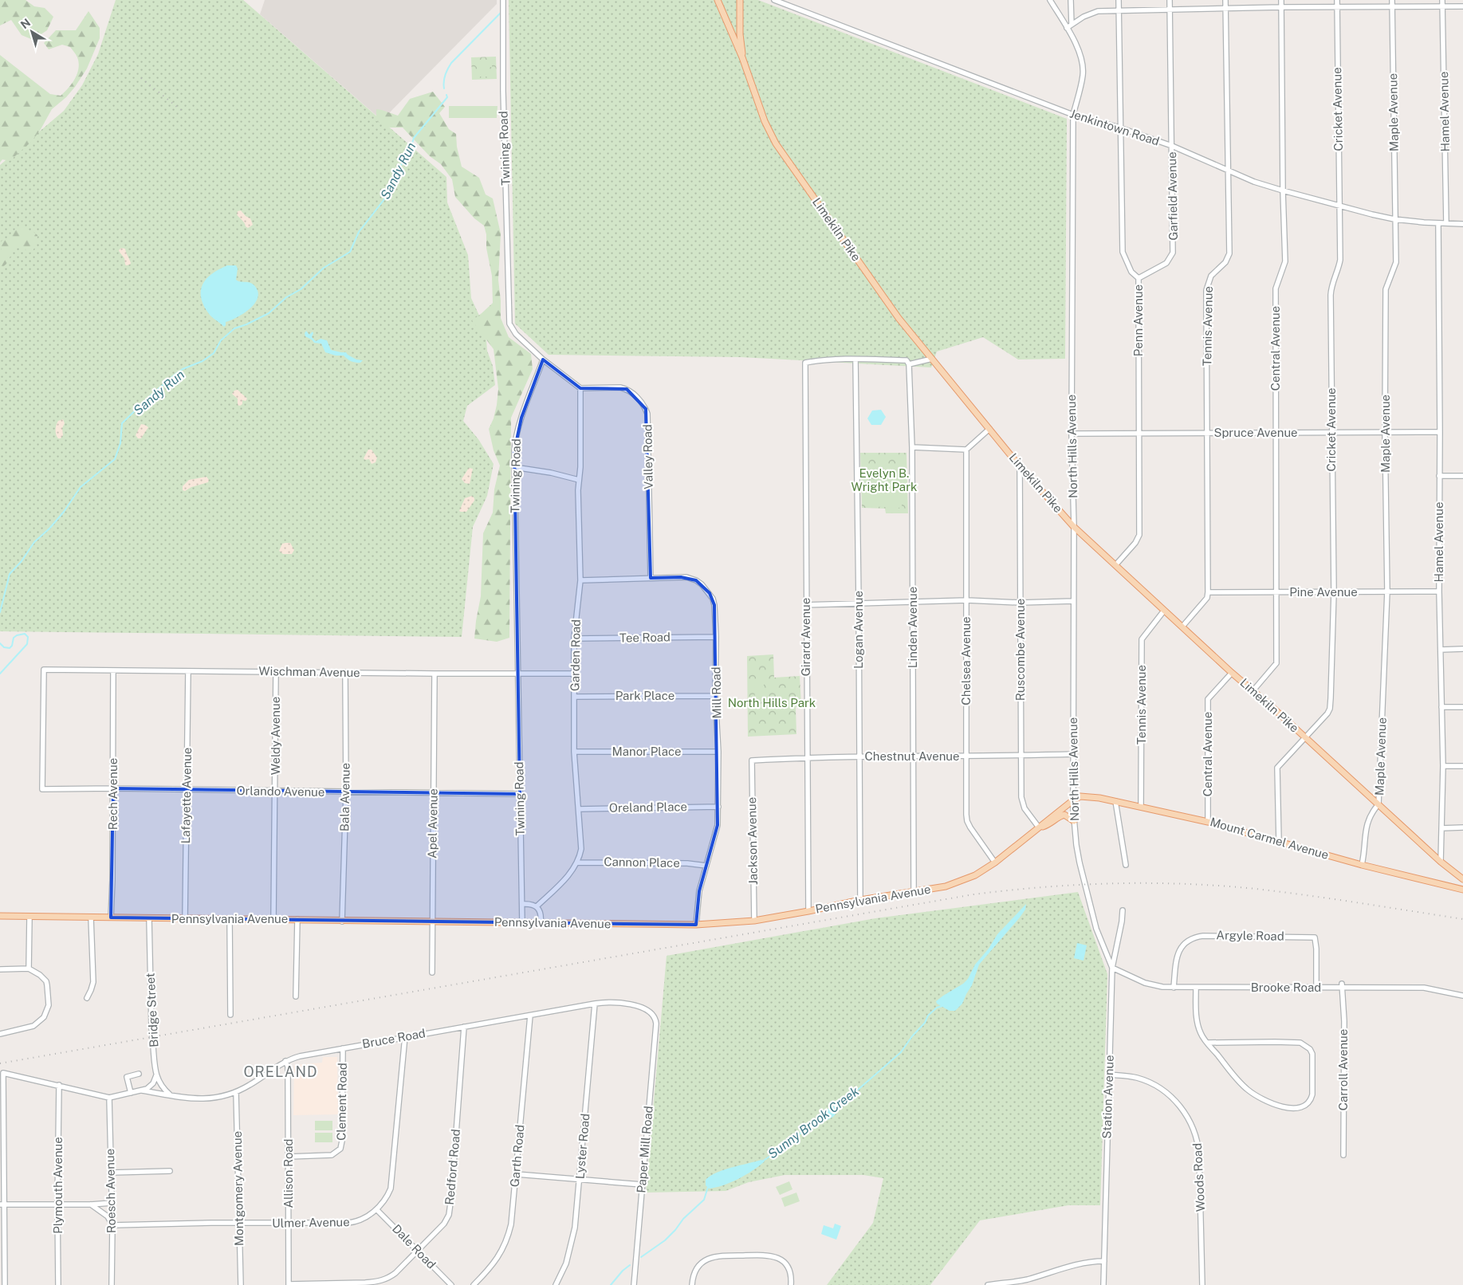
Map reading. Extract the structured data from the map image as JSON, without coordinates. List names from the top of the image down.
{
  "streets": {
    "main road": ["Limekiln Pike", "Mount Carmel Avenue", "Pennsylvania Avenue"],
    "street": [
      "Cricket Avenue",
      "Hamel Avenue",
      "Maple Avenue",
      "Jenkintown Road",
      "Twining Road",
      "Garfield Avenue",
      "Penn Avenue",
      "Tennis Avenue",
      "Central Avenue",
      "Spruce Avenue",
      "North Hills Avenue",
      "Valley Road",
      "Pine Avenue",
      "Linden Avenue",
      "Logan Avenue",
      "Girard Avenue",
      "Tee Road",
      "Ruscombe Avenue",
      "Garden Road",
      "Chelsea Avenue",
      "Wischman Avenue",
      "Mill Road",
      "Park Place",
      "Weldy Avenue",
      "Manor Place",
      "Chestnut Avenue",
      "Orlando Avenue",
      "Rech Avenue",
      "Lafayette Avenue",
      "Bala Avenue",
      "Oreland Place",
      "Apel Avenue",
      "Jackson Avenue",
      "Cannon Place",
      "Argyle Road",
      "Brooke Road",
      "Bridge Street",
      "Bruce Road",
      "Carroll Avenue",
      "Station Avenue",
      "Clement Road",
      "Lyster Road",
      "Paper Mill Road",
      "Garth Road",
      "Redford Road",
      "Allison Road",
      "Woods Road",
      "Plymouth Avenue",
      "Montgomery Avenue",
      "Roesch Avenue",
      "Ulmer Avenue",
      "Dale Road"
    ]
  },
  "crossings": [
    ["Cricket Avenue", "Jenkintown Road"],
    ["Cricket Avenue", "Limekiln Pike"],
    ["Cricket Avenue", "Spruce Avenue"],
    ["Cricket Avenue", "Pine Avenue"],
    ["Cricket Avenue", "Mount Carmel Avenue"],
    ["Hamel Avenue", "Jenkintown Road"],
    ["Hamel Avenue", "Limekiln Pike"],
    ["Hamel Avenue", "Spruce Avenue"],
    ["Hamel Avenue", "Pine Avenue"],
    ["Maple Avenue", "Jenkintown Road"],
    ["Maple Avenue", "Limekiln Pike"],
    ["Maple Avenue", "Spruce Avenue"],
    ["Maple Avenue", "Pine Avenue"],
    ["Maple Avenue", "Mount Carmel Avenue"],
    ["Jenkintown Road", "Garfield Avenue"],
    ["Jenkintown Road", "Penn Avenue"],
    ["Jenkintown Road", "Tennis Avenue"],
    ["Jenkintown Road", "Central Avenue"],
    ["Jenkintown Road", "North Hills Avenue"],
    ["Twining Road", "Wischman Avenue"],
    ["Twining Road", "Orlando Avenue"],
    ["Twining Road", "Pennsylvania Avenue"],
    ["Garfield Avenue", "Penn Avenue"],
    ["Limekiln Pike", "Penn Avenue"],
    ["Limekiln Pike", "Tennis Avenue"],
    ["Limekiln Pike", "Central Avenue"],
    ["Limekiln Pike", "North Hills Avenue"],
    ["Limekiln Pike", "Ruscombe Avenue"],
    ["Penn Avenue", "Spruce Avenue"],
    ["Tennis Avenue", "Spruce Avenue"],
    ["Tennis Avenue", "Pine Avenue"],
    ["Tennis Avenue", "Mount Carmel Avenue"],
    ["Central Avenue", "Spruce Avenue"],
    ["Central Avenue", "Pine Avenue"],
    ["Central Avenue", "Mount Carmel Avenue"],
    ["Spruce Avenue", "North Hills Avenue"],
    ["North Hills Avenue", "Chestnut Avenue"],
    ["North Hills Avenue", "Mount Carmel Avenue"],
    ["North Hills Avenue", "Pennsylvania Avenue"],
    ["North Hills Avenue", "Brooke Road"],
    ["North Hills Avenue", "Station Avenue"],
    ["Valley Road", "Garden Road"],
    ["Valley Road", "Mill Road"],
    ["Linden Avenue", "Chestnut Avenue"],
    ["Linden Avenue", "Pennsylvania Avenue"],
    ["Logan Avenue", "Girard Avenue"],
    ["Logan Avenue", "Chestnut Avenue"],
    ["Logan Avenue", "Pennsylvania Avenue"],
    ["Girard Avenue", "Chestnut Avenue"],
    ["Girard Avenue", "Pennsylvania Avenue"],
    ["Tee Road", "Garden Road"],
    ["Tee Road", "Mill Road"],
    ["Ruscombe Avenue", "Chestnut Avenue"],
    ["Ruscombe Avenue", "Pennsylvania Avenue"],
    ["Garden Road", "Wischman Avenue"],
    ["Garden Road", "Mill Road"],
    ["Garden Road", "Park Place"],
    ["Garden Road", "Manor Place"],
    ["Garden Road", "Oreland Place"],
    ["Garden Road", "Cannon Place"],
    ["Chelsea Avenue", "Chestnut Avenue"],
    ["Chelsea Avenue", "Pennsylvania Avenue"],
    ["Wischman Avenue", "Weldy Avenue"],
    ["Wischman Avenue", "Orlando Avenue"],
    ["Wischman Avenue", "Rech Avenue"],
    ["Wischman Avenue", "Lafayette Avenue"],
    ["Wischman Avenue", "Bala Avenue"],
    ["Wischman Avenue", "Apel Avenue"],
    ["Mill Road", "Park Place"],
    ["Mill Road", "Manor Place"],
    ["Mill Road", "Oreland Place"],
    ["Mill Road", "Cannon Place"],
    ["Mill Road", "Pennsylvania Avenue"],
    ["Weldy Avenue", "Orlando Avenue"],
    ["Weldy Avenue", "Pennsylvania Avenue"],
    ["Chestnut Avenue", "Jackson Avenue"],
    ["Orlando Avenue", "Rech Avenue"],
    ["Orlando Avenue", "Lafayette Avenue"],
    ["Orlando Avenue", "Bala Avenue"],
    ["Orlando Avenue", "Apel Avenue"],
    ["Rech Avenue", "Pennsylvania Avenue"],
    ["Lafayette Avenue", "Pennsylvania Avenue"],
    ["Bala Avenue", "Pennsylvania Avenue"],
    ["Apel Avenue", "Pennsylvania Avenue"],
    ["Mount Carmel Avenue", "Pennsylvania Avenue"],
    ["Jackson Avenue", "Pennsylvania Avenue"],
    ["Pennsylvania Avenue", "Bridge Street"],
    ["Argyle Road", "Brooke Road"],
    ["Brooke Road", "Carroll Avenue"],
    ["Brooke Road", "Station Avenue"],
    ["Bridge Street", "Bruce Road"],
    ["Bruce Road", "Clement Road"],
    ["Bruce Road", "Lyster Road"],
    ["Bruce Road", "Paper Mill Road"],
    ["Bruce Road", "Garth Road"],
    ["Bruce Road", "Redford Road"],
    ["Bruce Road", "Allison Road"],
    ["Bruce Road", "Montgomery Avenue"],
    ["Bruce Road", "Ulmer Avenue"],
    ["Station Avenue", "Woods Road"],
    ["Clement Road", "Allison Road"],
    ["Redford Road", "Allison Road"],
    ["Redford Road", "Dale Road"],
    ["Allison Road", "Ulmer Avenue"],
    ["Montgomery Avenue", "Ulmer Avenue"],
    ["Roesch Avenue", "Ulmer Avenue"],
    ["Ulmer Avenue", "Dale Road"]
  ],
  "districts": ["ORELAND"],
  "water": ["Sandy Run", "Sunny Brook Creek"],
  "parks": ["Evelyn B. Wright Park", "North Hills Park"],
  "north": "top left"
}
